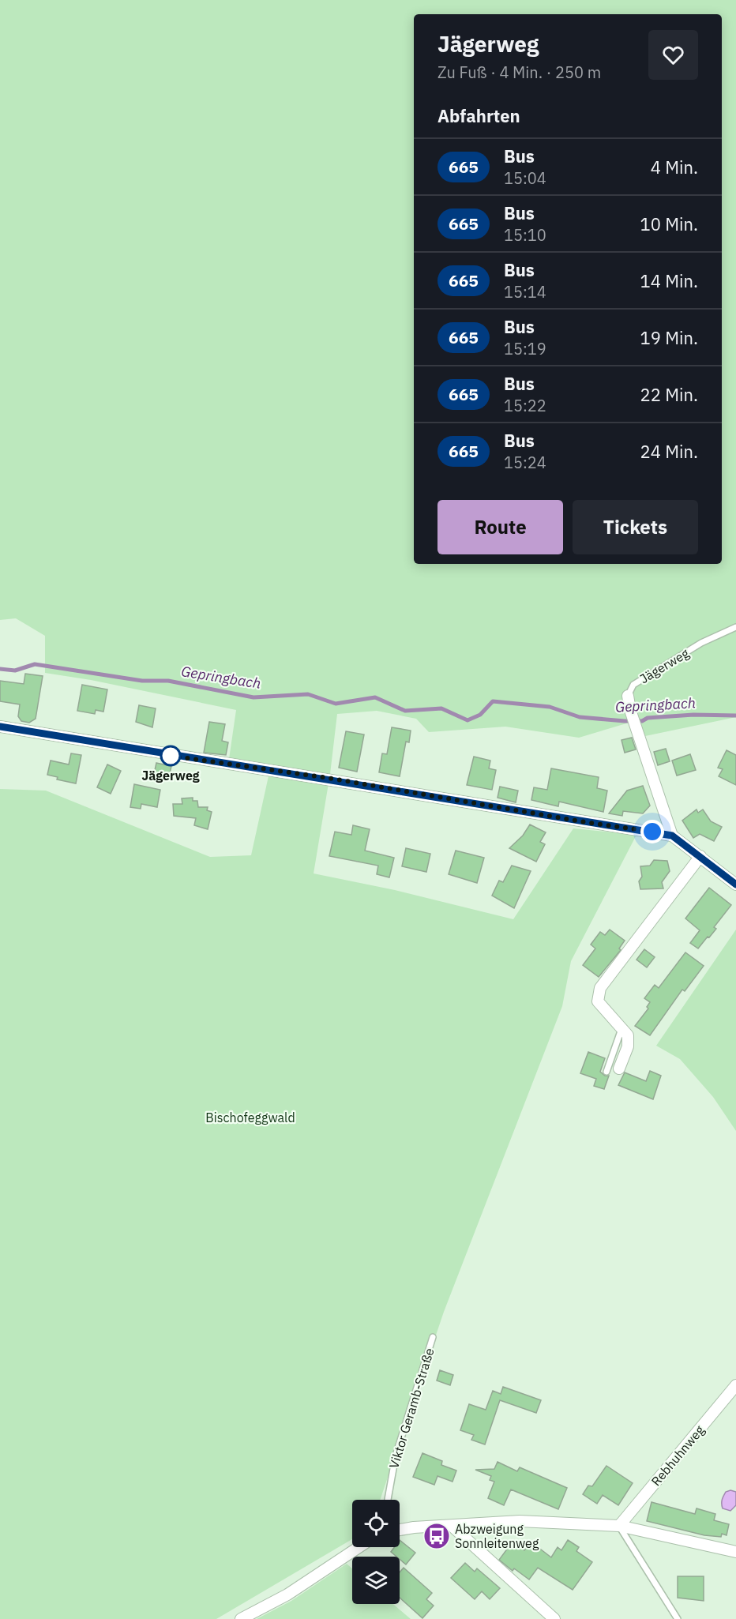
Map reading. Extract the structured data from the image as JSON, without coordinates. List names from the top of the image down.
{
  "streets": {
    "street": ["Jägerweg", "Rebhuhnweg"],
    "lane": ["Viktor Geramb-Straße"]
  },
  "water": ["Gepringbach"],
  "parks": ["Bischofeggwald"],
  "places": {
    "other": ["Jägerweg"],
    "bus stop": ["Abzweigung Sonnleitenweg"]
  },
  "lines": ["bus line 665"],
  "page": {
    "heading": [
      ["Jägerweg", "Zu Fuß · 4 Min. · 250 m"],
      "Abfahrten"
    ],
    "list": [
      {
        "mark": "665",
        "name": "Bus",
        "note": "15:04",
        "value": "4 Min."
      },
      {
        "mark": "665",
        "name": "Bus",
        "note": "15:10",
        "value": "10 Min."
      },
      {
        "mark": "665",
        "name": "Bus",
        "note": "15:14",
        "value": "14 Min."
      },
      {
        "mark": "665",
        "name": "Bus",
        "note": "15:19",
        "value": "19 Min."
      },
      {
        "mark": "665",
        "name": "Bus",
        "note": "15:22",
        "value": "22 Min."
      },
      {
        "mark": "665",
        "name": "Bus",
        "note": "15:24",
        "value": "24 Min."
      }
    ],
    "buttons": ["Route", "Tickets"]
  }
}
